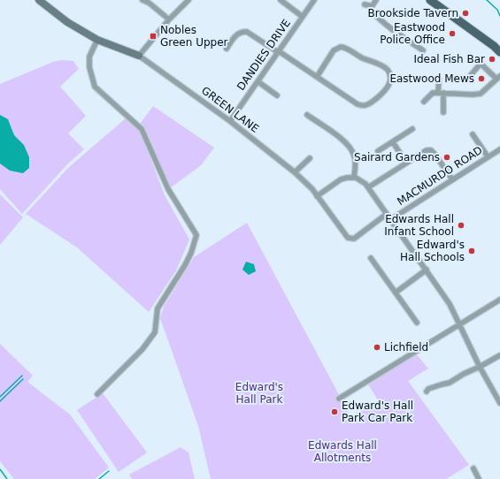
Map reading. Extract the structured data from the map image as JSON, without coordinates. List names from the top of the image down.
{
  "streets": {
    "street": ["DANDIES DRIVE", "GREEN LANE", "MACMURDO ROAD"]
  },
  "crossings": [
    ["DANDIES DRIVE", "GREEN LANE"]
  ],
  "parks": ["Edward's Hall Park", "Edwards Hall Allotments"],
  "places": {
    "other": [
      "Brookside Tavern",
      "Eastwood Police Office",
      "Ideal Fish Bar",
      "Eastwood Mews",
      "Sairard Gardens",
      "Edwards Hall Infant School",
      "Edward's Hall Schools",
      "Lichfield",
      "Edward's Hall Park Car Park"
    ],
    "transit": ["Nobles Green Upper"]
  }
}
